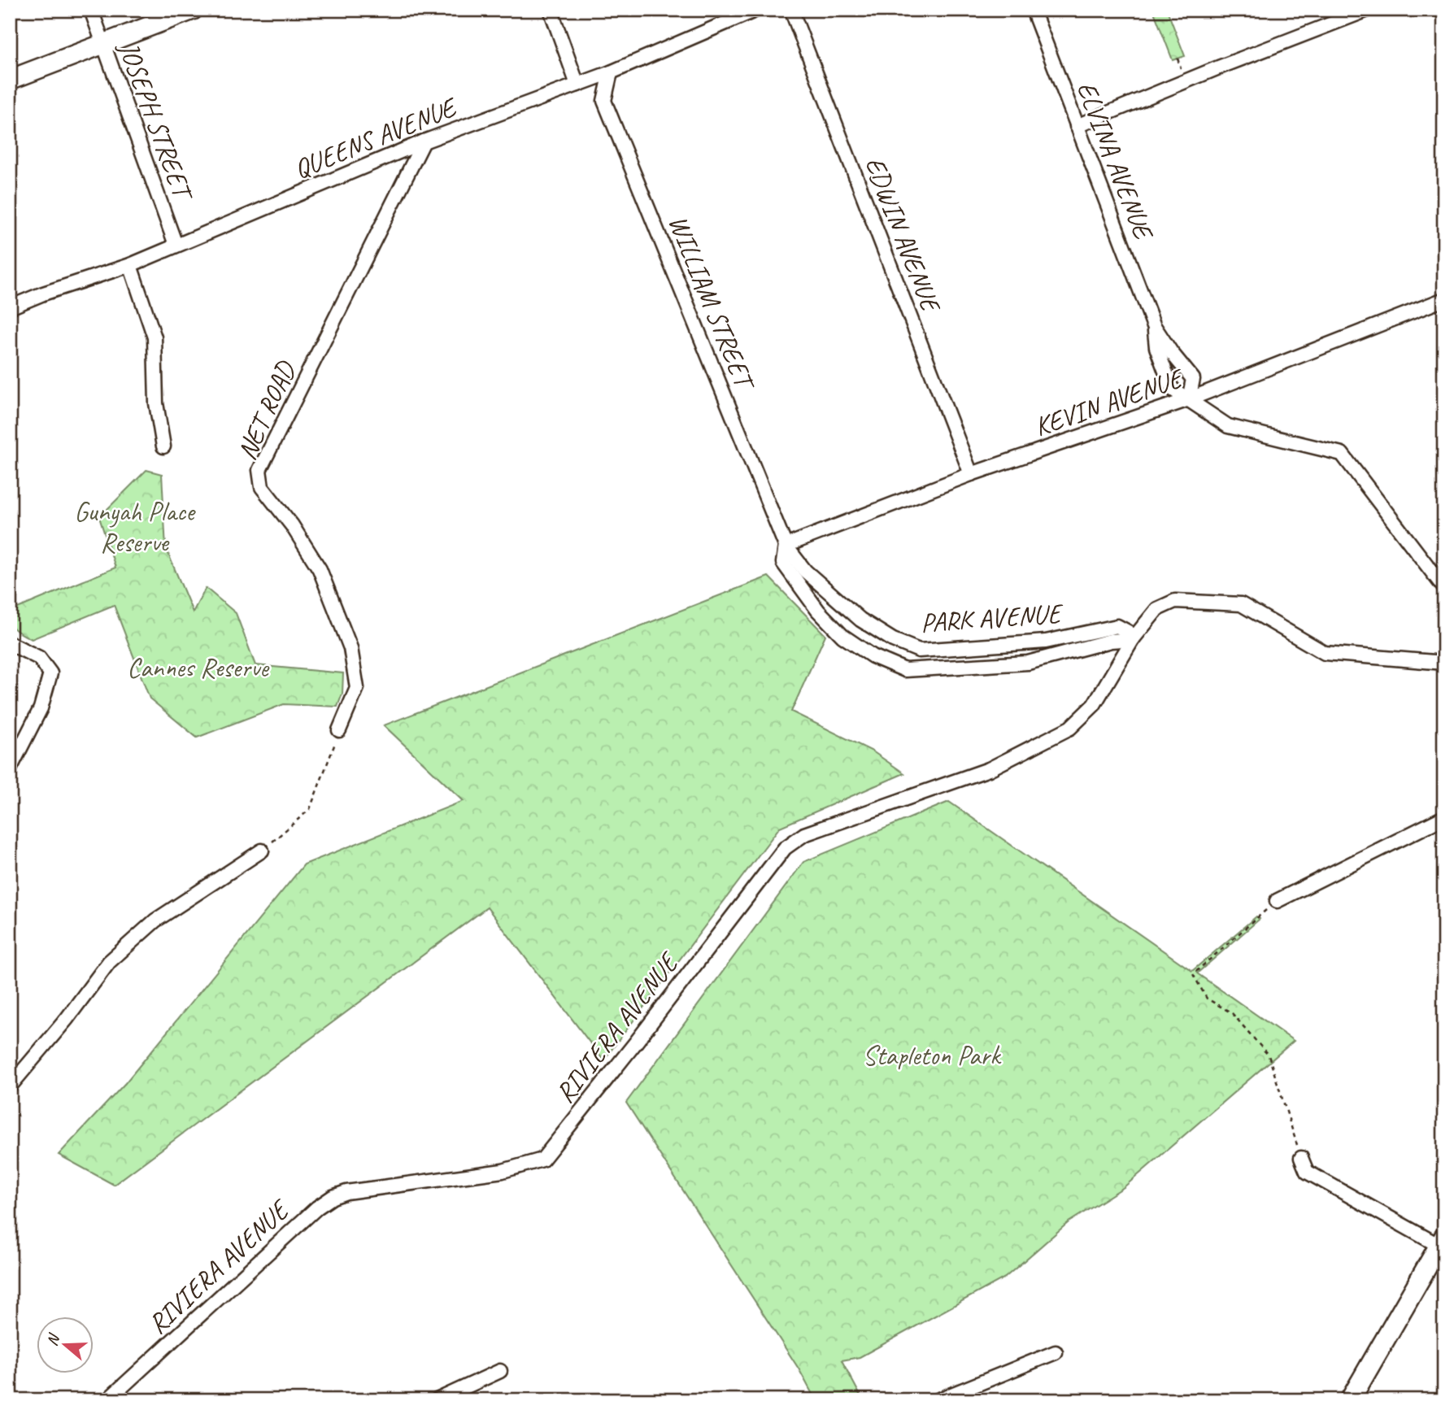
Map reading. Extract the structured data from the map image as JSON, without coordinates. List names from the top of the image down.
{
  "streets": {
    "street": [
      "JOSEPH STREET",
      "QUEENS AVENUE",
      "ELVINA AVENUE",
      "EDWIN AVENUE",
      "WILLIAM STREET",
      "KEVIN AVENUE",
      "NET ROAD",
      "PARK AVENUE",
      "RIVIERA AVENUE"
    ]
  },
  "crossings": [
    ["JOSEPH STREET", "QUEENS AVENUE"],
    ["QUEENS AVENUE", "WILLIAM STREET"],
    ["QUEENS AVENUE", "NET ROAD"],
    ["ELVINA AVENUE", "KEVIN AVENUE"],
    ["EDWIN AVENUE", "KEVIN AVENUE"],
    ["WILLIAM STREET", "KEVIN AVENUE"],
    ["WILLIAM STREET", "PARK AVENUE"],
    ["KEVIN AVENUE", "PARK AVENUE"],
    ["PARK AVENUE", "RIVIERA AVENUE"]
  ],
  "parks": ["Gunyah Place Reserve", "Cannes Reserve", "Stapleton Park"],
  "north": "left"
}
